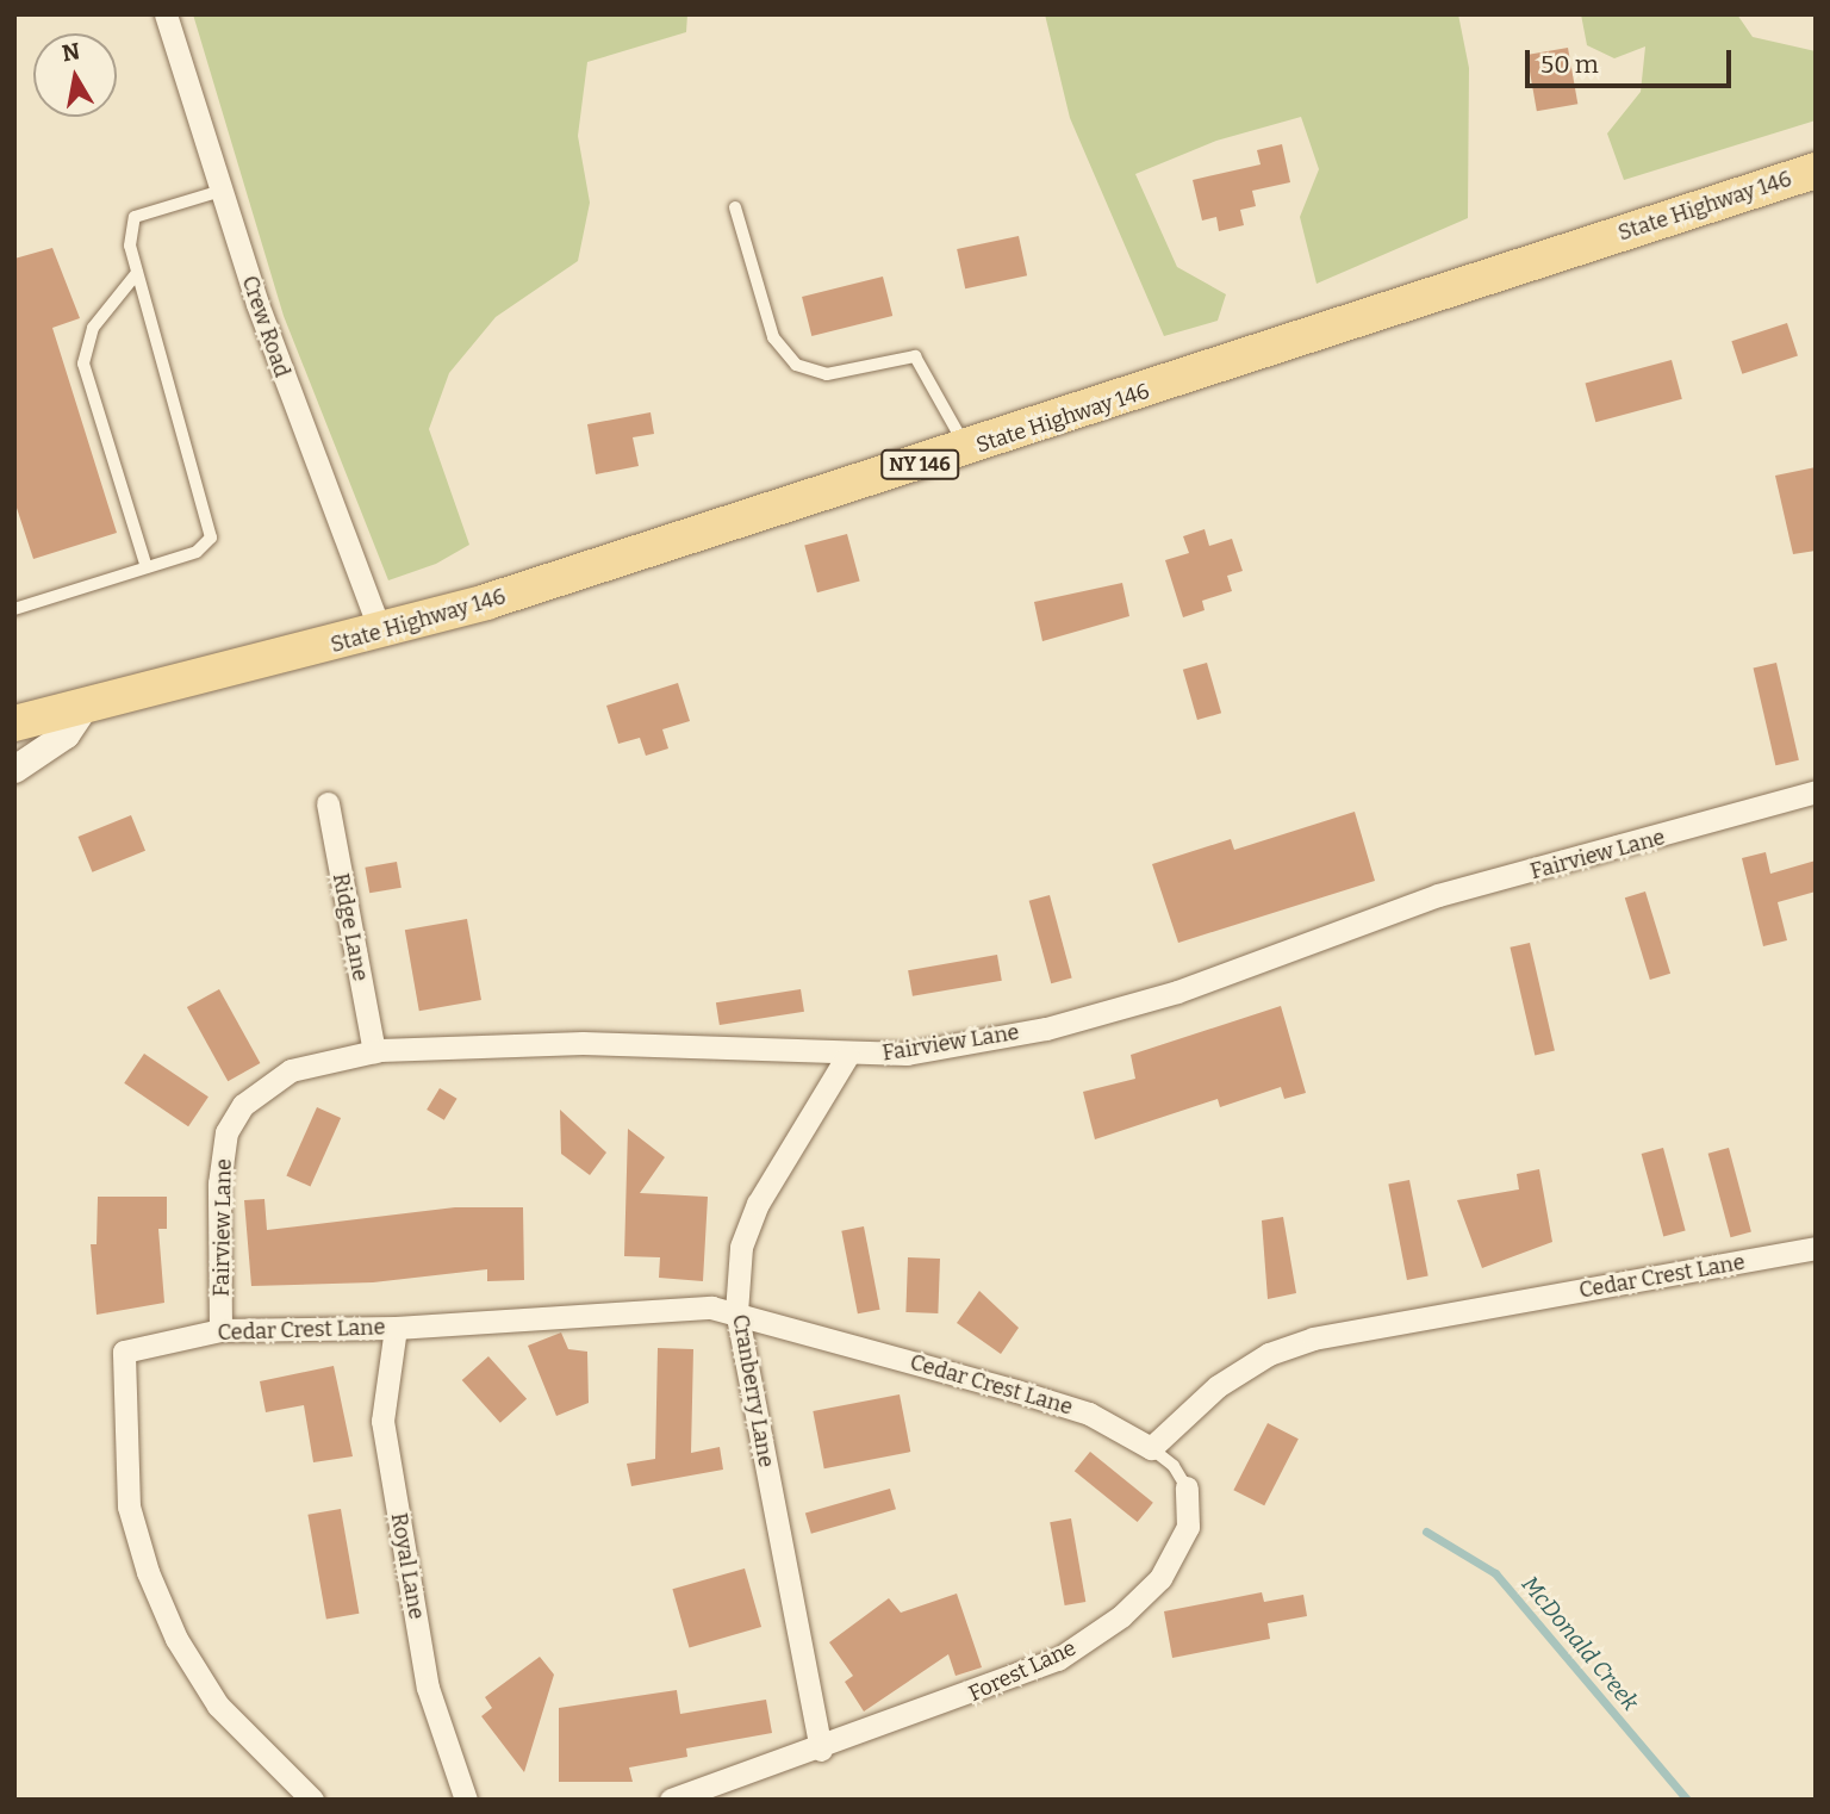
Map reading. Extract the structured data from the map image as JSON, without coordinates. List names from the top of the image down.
{
  "streets": {
    "main road": ["State Highway 146", "NY 146"],
    "street": [
      "Crew Road",
      "Fairview Lane",
      "Ridge Lane",
      "Cedar Crest Lane",
      "Cranberry Lane",
      "Royal Lane",
      "Forest Lane"
    ]
  },
  "crossings": [
    ["State Highway 146", "Crew Road"],
    ["Fairview Lane", "Ridge Lane"],
    ["Fairview Lane", "Cedar Crest Lane"],
    ["Fairview Lane", "Cranberry Lane"],
    ["Cedar Crest Lane", "Cranberry Lane"],
    ["Cedar Crest Lane", "Royal Lane"],
    ["Cranberry Lane", "Forest Lane"]
  ],
  "water": ["McDonald Creek"],
  "scale_bar": "50 m",
  "north": "top"
}
